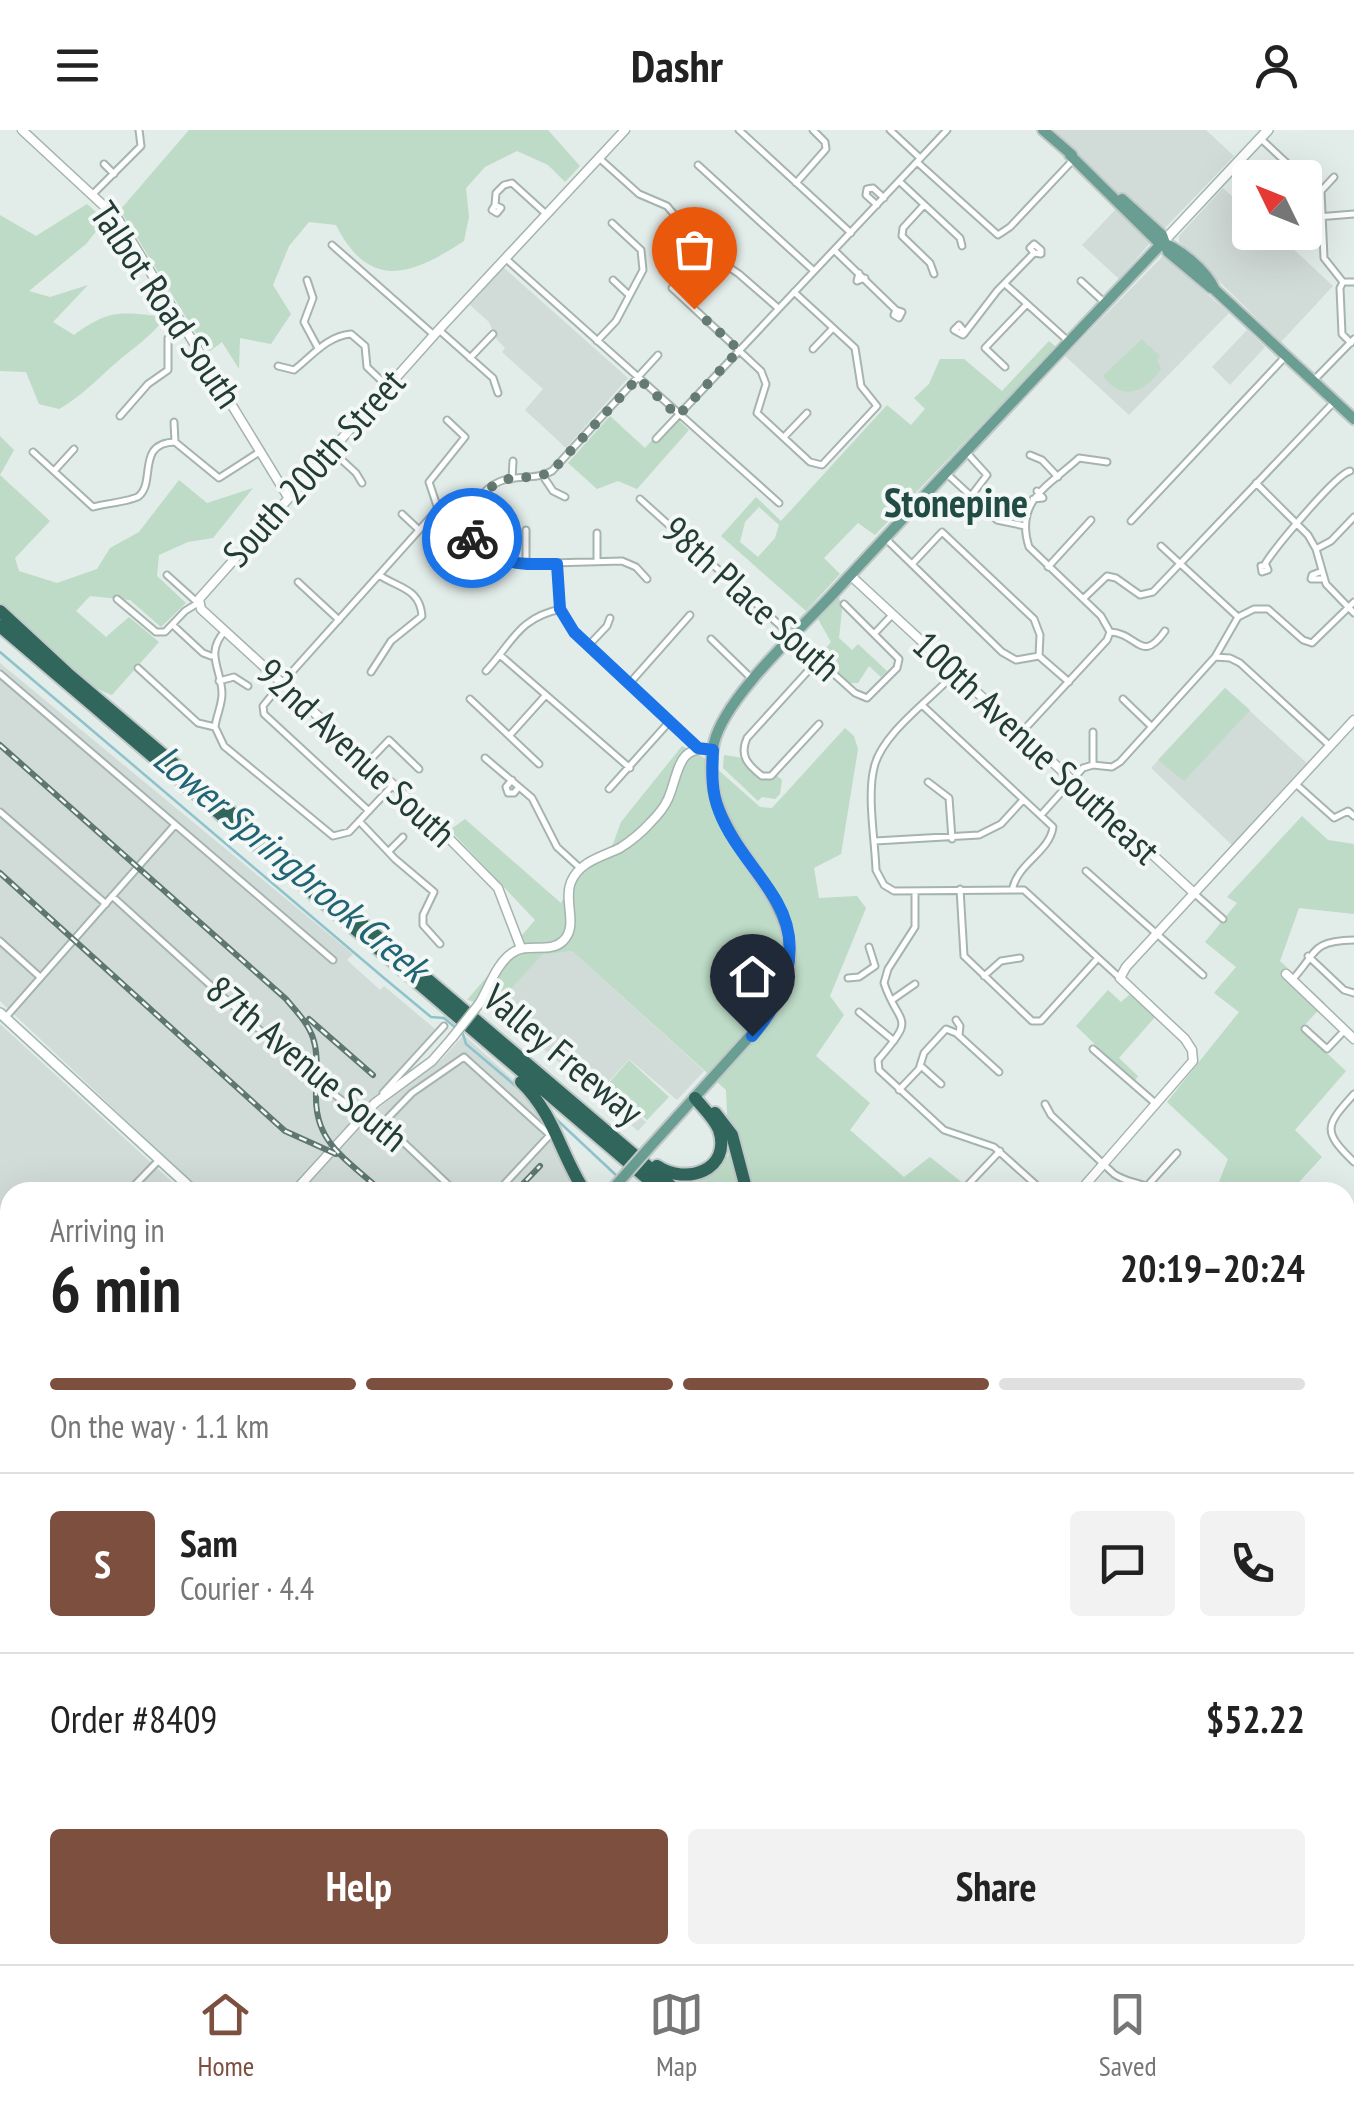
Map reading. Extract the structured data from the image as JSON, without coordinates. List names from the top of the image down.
{
  "streets": {
    "highway": ["Valley Freeway"],
    "street": [
      "Talbot Road South",
      "South 200th Street",
      "98th Place South",
      "100th Avenue Southeast",
      "92nd Avenue South",
      "87th Avenue South"
    ]
  },
  "crossings": [
    ["Talbot Road South", "South 200th Street"],
    ["South 200th Street", "92nd Avenue South"]
  ],
  "districts": ["Stonepine"],
  "water": ["Lower Springbrook Creek"],
  "north": "top left",
  "page": {
    "header": "Dashr",
    "heading": ["6 min", "Arriving in", "20:19–20:24"],
    "panel": [
      "Sam",
      "Courier · 4.4",
      "Order #8409",
      "$52.22"
    ],
    "bar": "On the way · 1.1 km",
    "round": "S",
    "buttons": ["Help", "Share"],
    "tabs": ["Home", "Map", "Saved"]
  }
}
